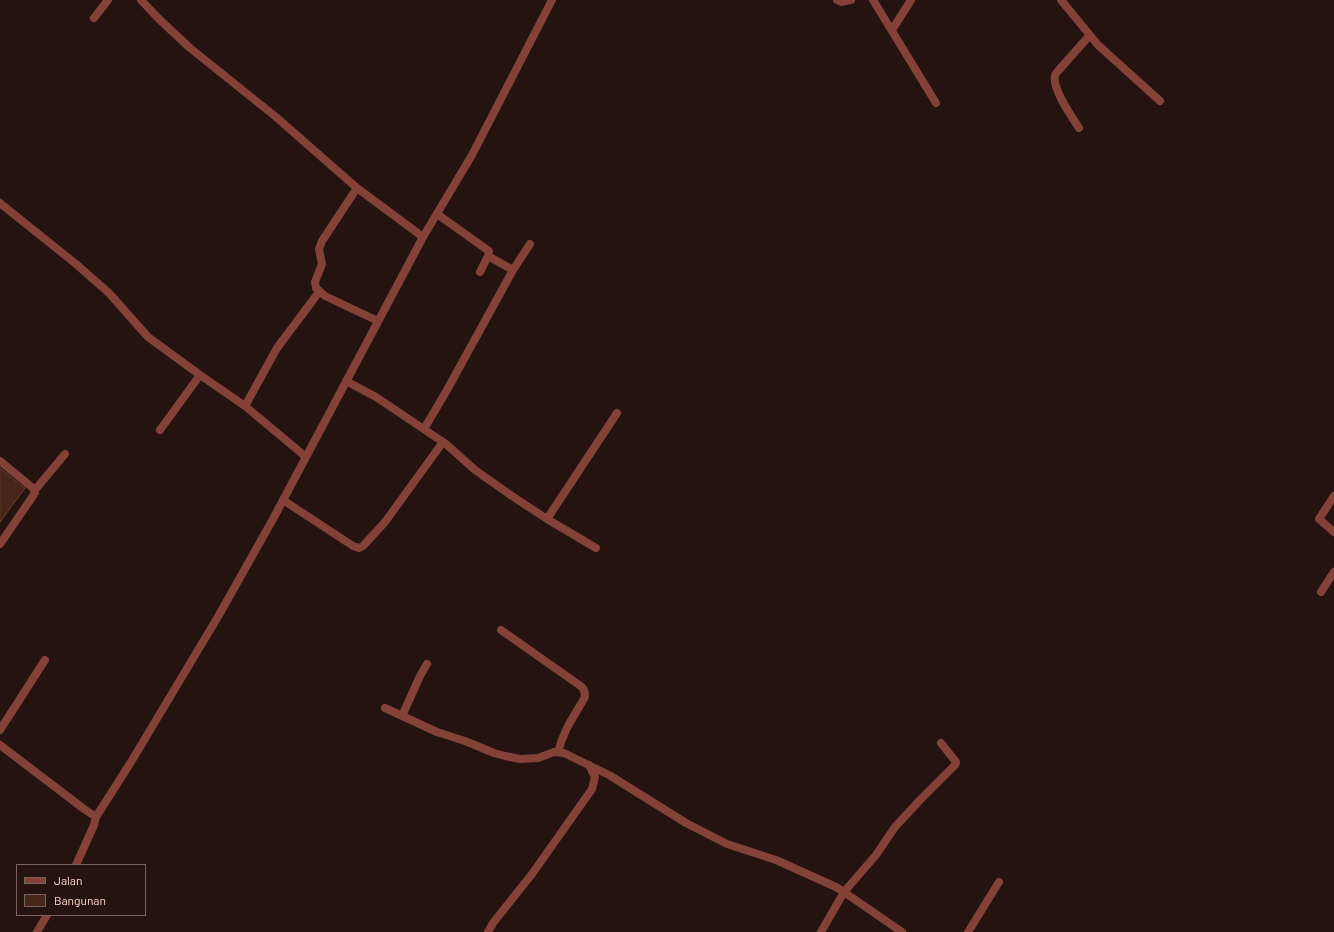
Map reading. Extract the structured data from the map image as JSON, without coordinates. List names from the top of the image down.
{
  "legend": ["Jalan", "Bangunan"]
}
